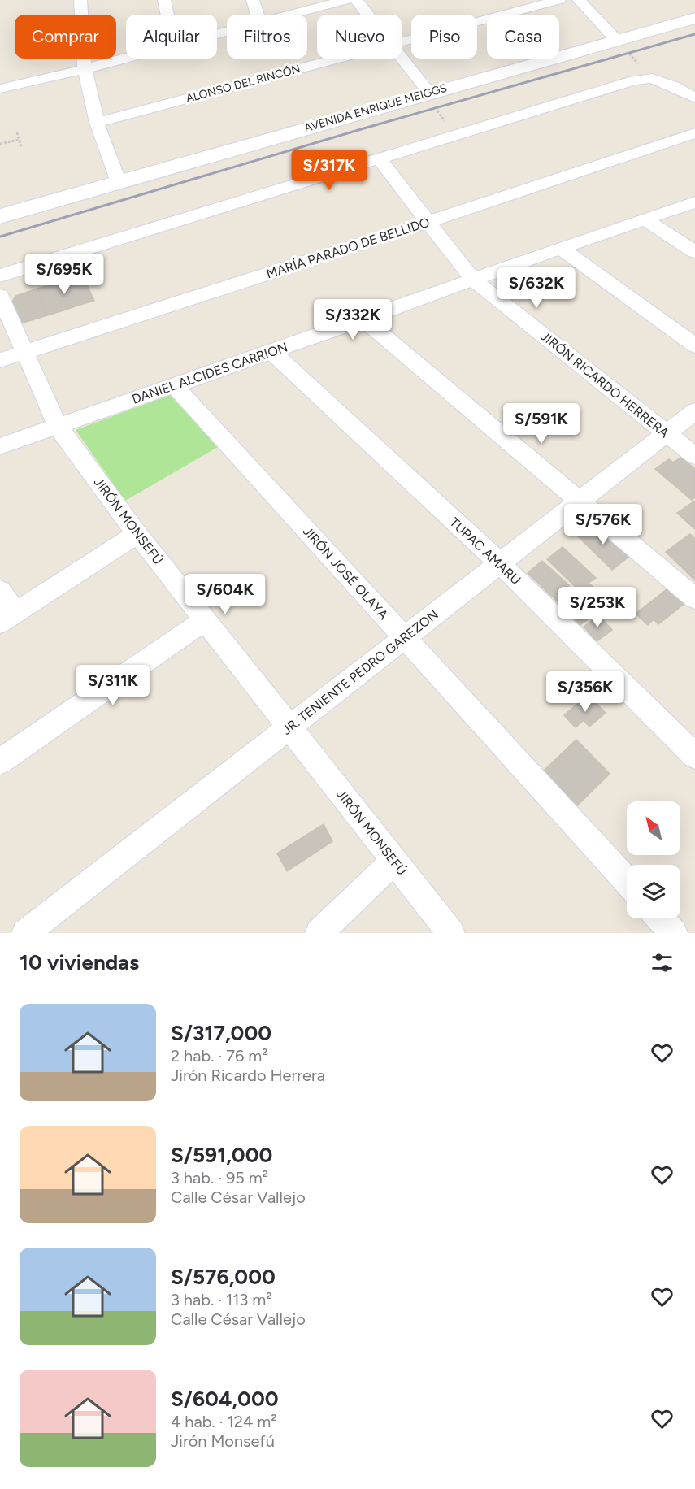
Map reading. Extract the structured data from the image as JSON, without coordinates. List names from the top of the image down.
{
  "streets": {
    "street": [
      "ALONSO DEL RINCÓN",
      "AVENIDA ENRIQUE MEIGGS",
      "MARÍA PARADO DE BELLIDO",
      "DANIEL ALCIDES CARRION",
      "JIRÓN RICARDO HERRERA",
      "JIRÓN MONSEFÚ",
      "TUPAC AMARU",
      "JIRÓN JOSÉ OLAYA",
      "JR. TENIENTE PEDRO GAREZON"
    ]
  },
  "crossings": [
    ["MARÍA PARADO DE BELLIDO", "JIRÓN RICARDO HERRERA"],
    ["MARÍA PARADO DE BELLIDO", "JIRÓN MONSEFÚ"],
    ["DANIEL ALCIDES CARRION", "JIRÓN RICARDO HERRERA"],
    ["DANIEL ALCIDES CARRION", "JIRÓN MONSEFÚ"],
    ["DANIEL ALCIDES CARRION", "TUPAC AMARU"],
    ["DANIEL ALCIDES CARRION", "JIRÓN JOSÉ OLAYA"],
    ["JIRÓN RICARDO HERRERA", "JR. TENIENTE PEDRO GAREZON"],
    ["JIRÓN MONSEFÚ", "JR. TENIENTE PEDRO GAREZON"],
    ["TUPAC AMARU", "JR. TENIENTE PEDRO GAREZON"],
    ["JIRÓN JOSÉ OLAYA", "JR. TENIENTE PEDRO GAREZON"]
  ],
  "north": "top left",
  "page": {
    "chip": [
      "Comprar",
      "Alquilar",
      "Filtros",
      "Nuevo",
      "Piso",
      "Casa"
    ],
    "price": [
      "S/317K",
      "S/695K",
      "S/632K",
      "S/332K",
      "S/591K",
      "S/576K",
      "S/604K",
      "S/253K",
      "S/311K",
      "S/356K"
    ],
    "heading": "10 viviendas",
    "list": [
      {
        "name": "S/317,000",
        "note": "2 hab. · 76 m² · Jirón Ricardo Herrera"
      },
      {
        "name": "S/591,000",
        "note": "3 hab. · 95 m² · Calle César Vallejo"
      },
      {
        "name": "S/576,000",
        "note": "3 hab. · 113 m² · Calle César Vallejo"
      },
      {
        "name": "S/604,000",
        "note": "4 hab. · 124 m² · Jirón Monsefú"
      }
    ]
  }
}
